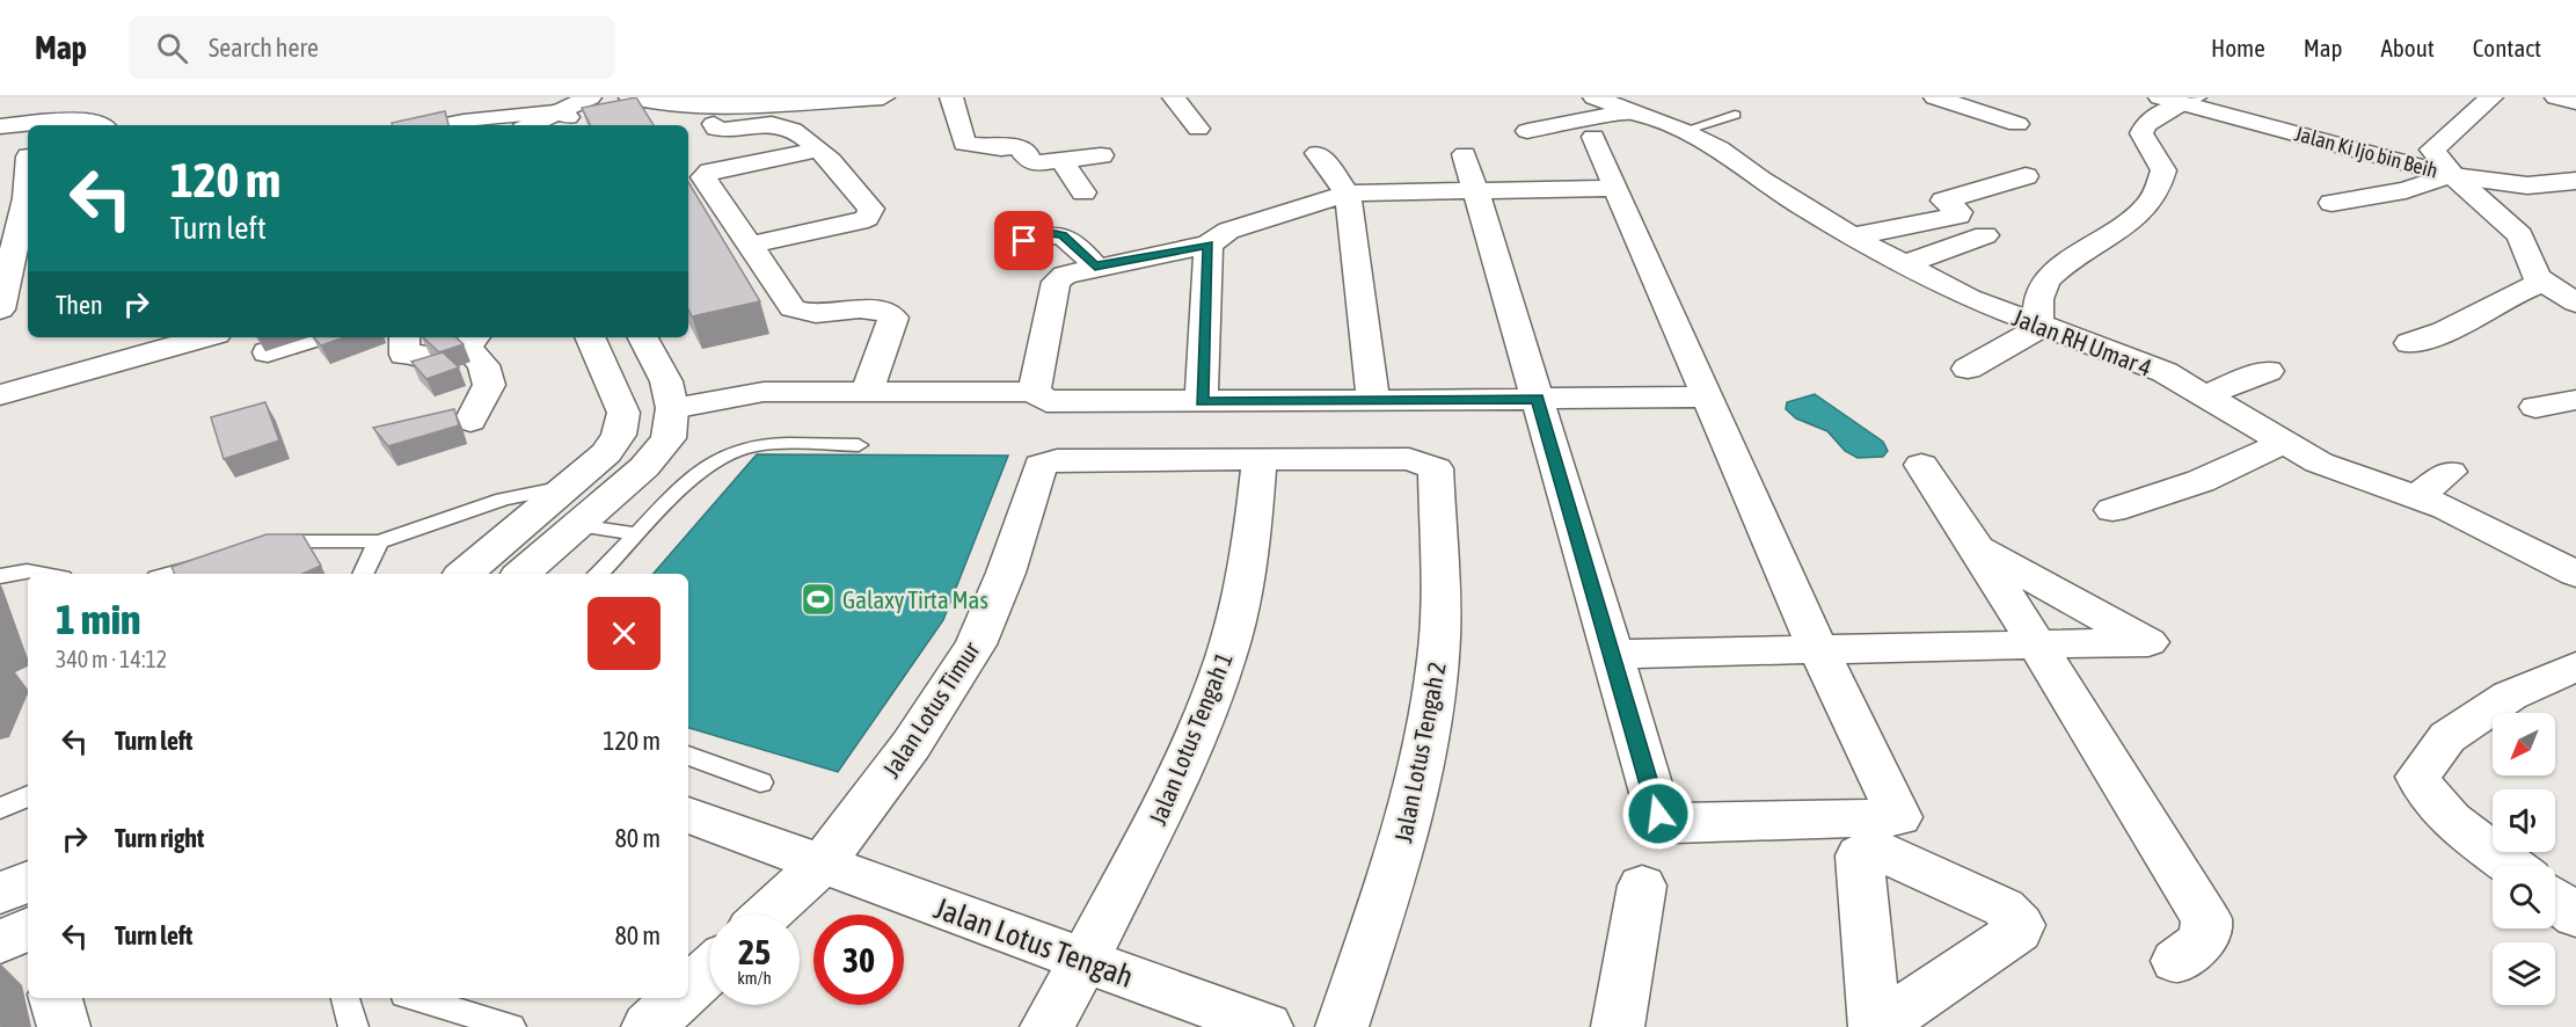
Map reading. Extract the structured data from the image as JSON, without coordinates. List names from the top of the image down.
{
  "streets": {
    "street": [
      "Jalan Ki Ijo bin Beih",
      "Jalan RH Umar 4",
      "Jalan Lotus Timur",
      "Jalan Lotus Tengah 1",
      "Jalan Lotus Tengah 2",
      "Jalan Lotus Tengah"
    ]
  },
  "crossings": [
    ["Jalan Lotus Timur", "Jalan Lotus Tengah 1"],
    ["Jalan Lotus Timur", "Jalan Lotus Tengah 2"],
    ["Jalan Lotus Timur", "Jalan Lotus Tengah"],
    ["Jalan Lotus Tengah 1", "Jalan Lotus Tengah 2"],
    ["Jalan Lotus Tengah 1", "Jalan Lotus Tengah"]
  ],
  "places": {
    "sports": ["Galaxy Tirta Mas"]
  },
  "north": "bottom left",
  "page": {
    "header": "Map",
    "search": "Search here",
    "nav": [
      "Home",
      "Map",
      "About",
      "Contact"
    ],
    "turn": ["120 m", "Turn left"],
    "then": "Then",
    "heading": ["1 min", "340 m · 14:12"],
    "list": [
      {
        "name": "Turn left",
        "value": "120 m"
      },
      {
        "name": "Turn right",
        "value": "80 m"
      },
      {
        "name": "Turn left",
        "value": "80 m"
      }
    ],
    "speed": "25 km/h",
    "limit": "30"
  }
}
